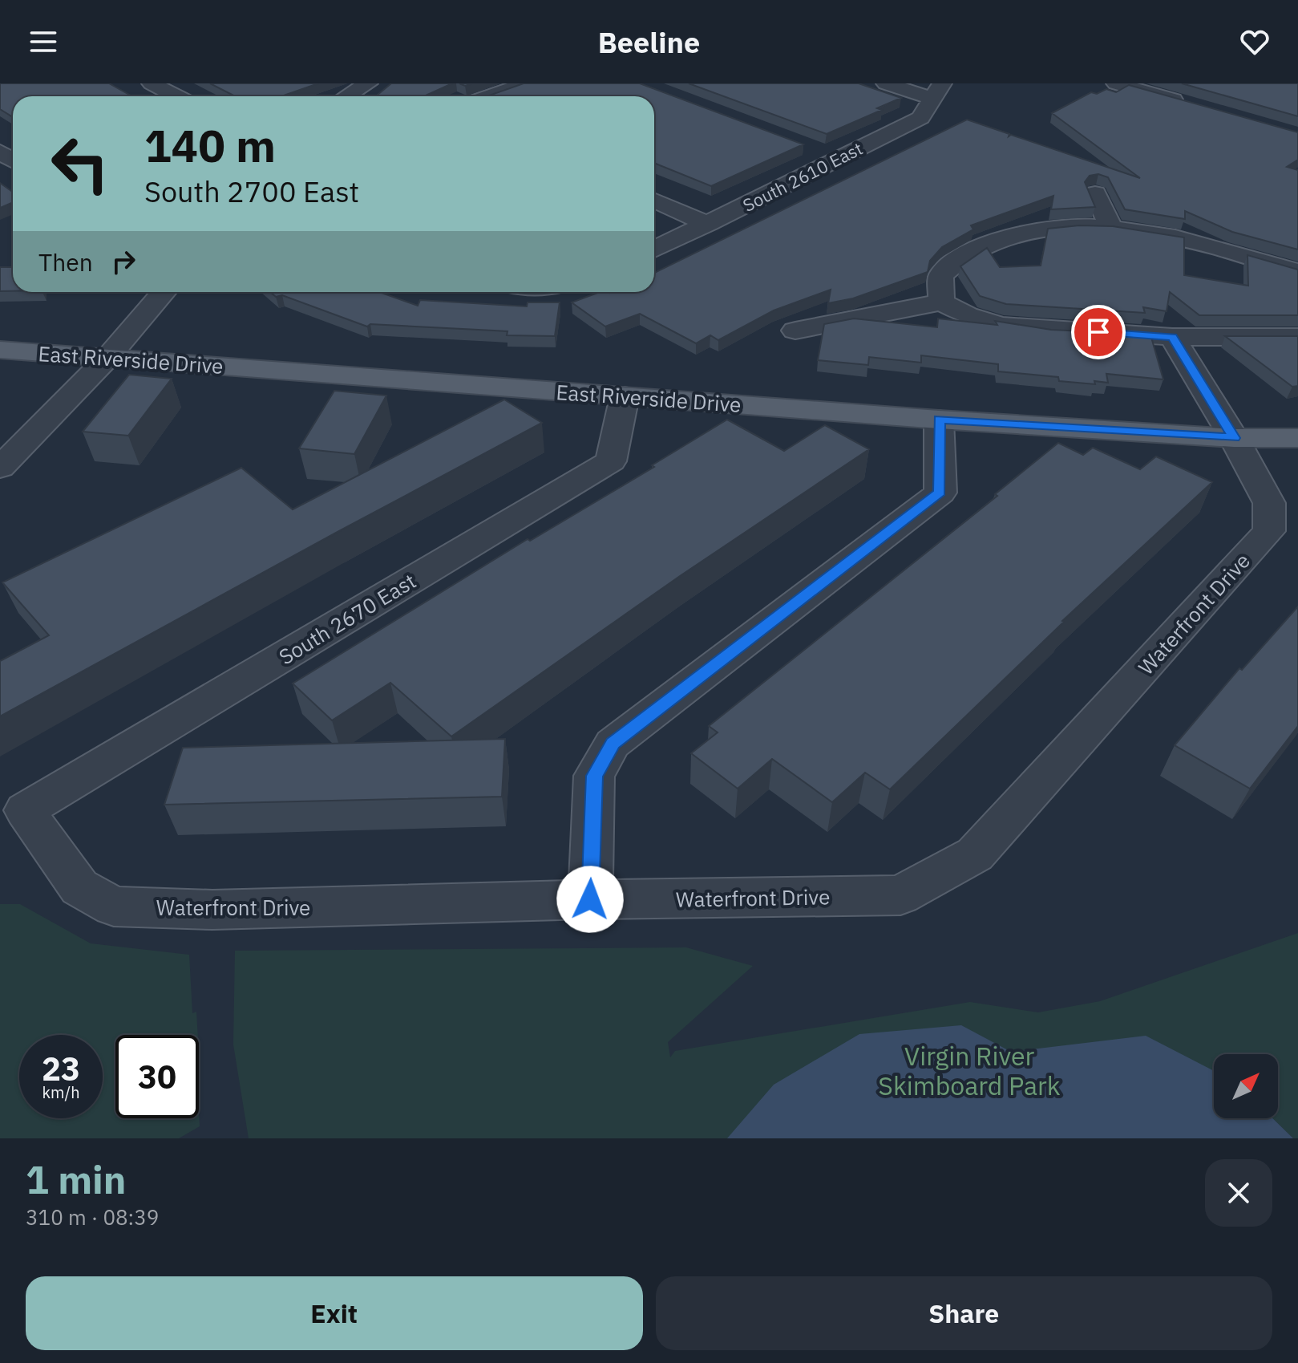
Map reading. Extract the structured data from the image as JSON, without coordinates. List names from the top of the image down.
{
  "streets": {
    "main road": ["East Riverside Drive"],
    "street": ["South 2610 East", "Waterfront Drive", "South 2670 East"]
  },
  "crossings": [
    ["East Riverside Drive", "Waterfront Drive"],
    ["East Riverside Drive", "South 2670 East"],
    ["Waterfront Drive", "South 2670 East"]
  ],
  "parks": ["Virgin River Skimboard Park"],
  "north": "top right",
  "page": {
    "header": "Beeline",
    "turn": ["140 m", "South 2700 East"],
    "then": "Then",
    "speed": "23 km/h",
    "limit": "30",
    "heading": ["1 min", "310 m · 08:39"],
    "buttons": ["Exit", "Share"]
  }
}
